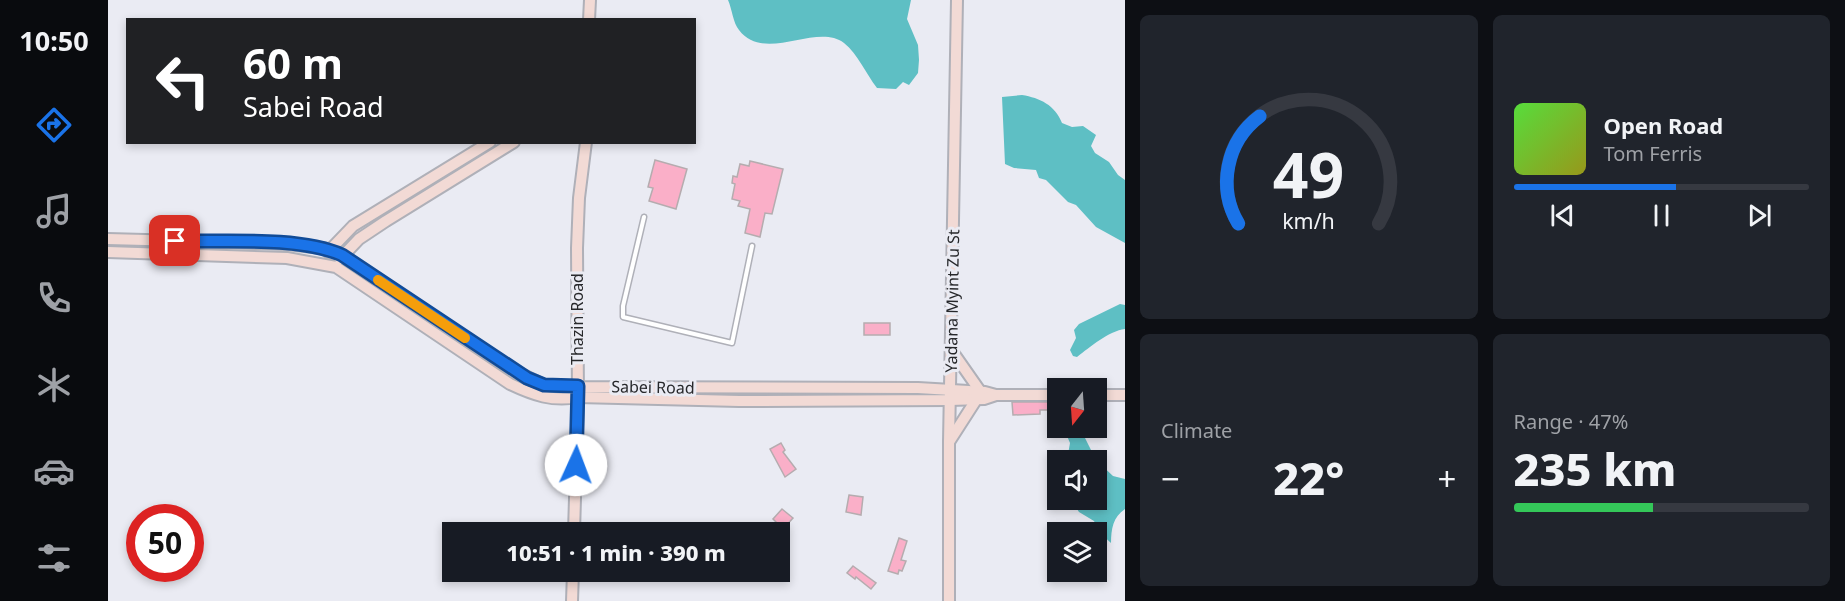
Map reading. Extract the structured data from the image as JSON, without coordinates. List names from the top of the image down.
{
  "streets": {
    "street": ["Yadana Myint Zu St", "Thazin Road", "Sabei Road"]
  },
  "crossings": [
    ["Yadana Myint Zu St", "Sabei Road"],
    ["Thazin Road", "Sabei Road"]
  ],
  "north": "bottom",
  "page": {
    "tabs": "10:50",
    "turn": ["60 m", "Sabei Road"],
    "song": ["Open Road", "Tom Ferris"],
    "tile": [
      "Climate",
      ["Range · 47%", "235 km"]
    ],
    "heat": ["−", "22°", "+"],
    "limit": "50",
    "trip": "10:51 · 1 min · 390 m",
    "gauge": ["49", "km/h"]
  }
}
